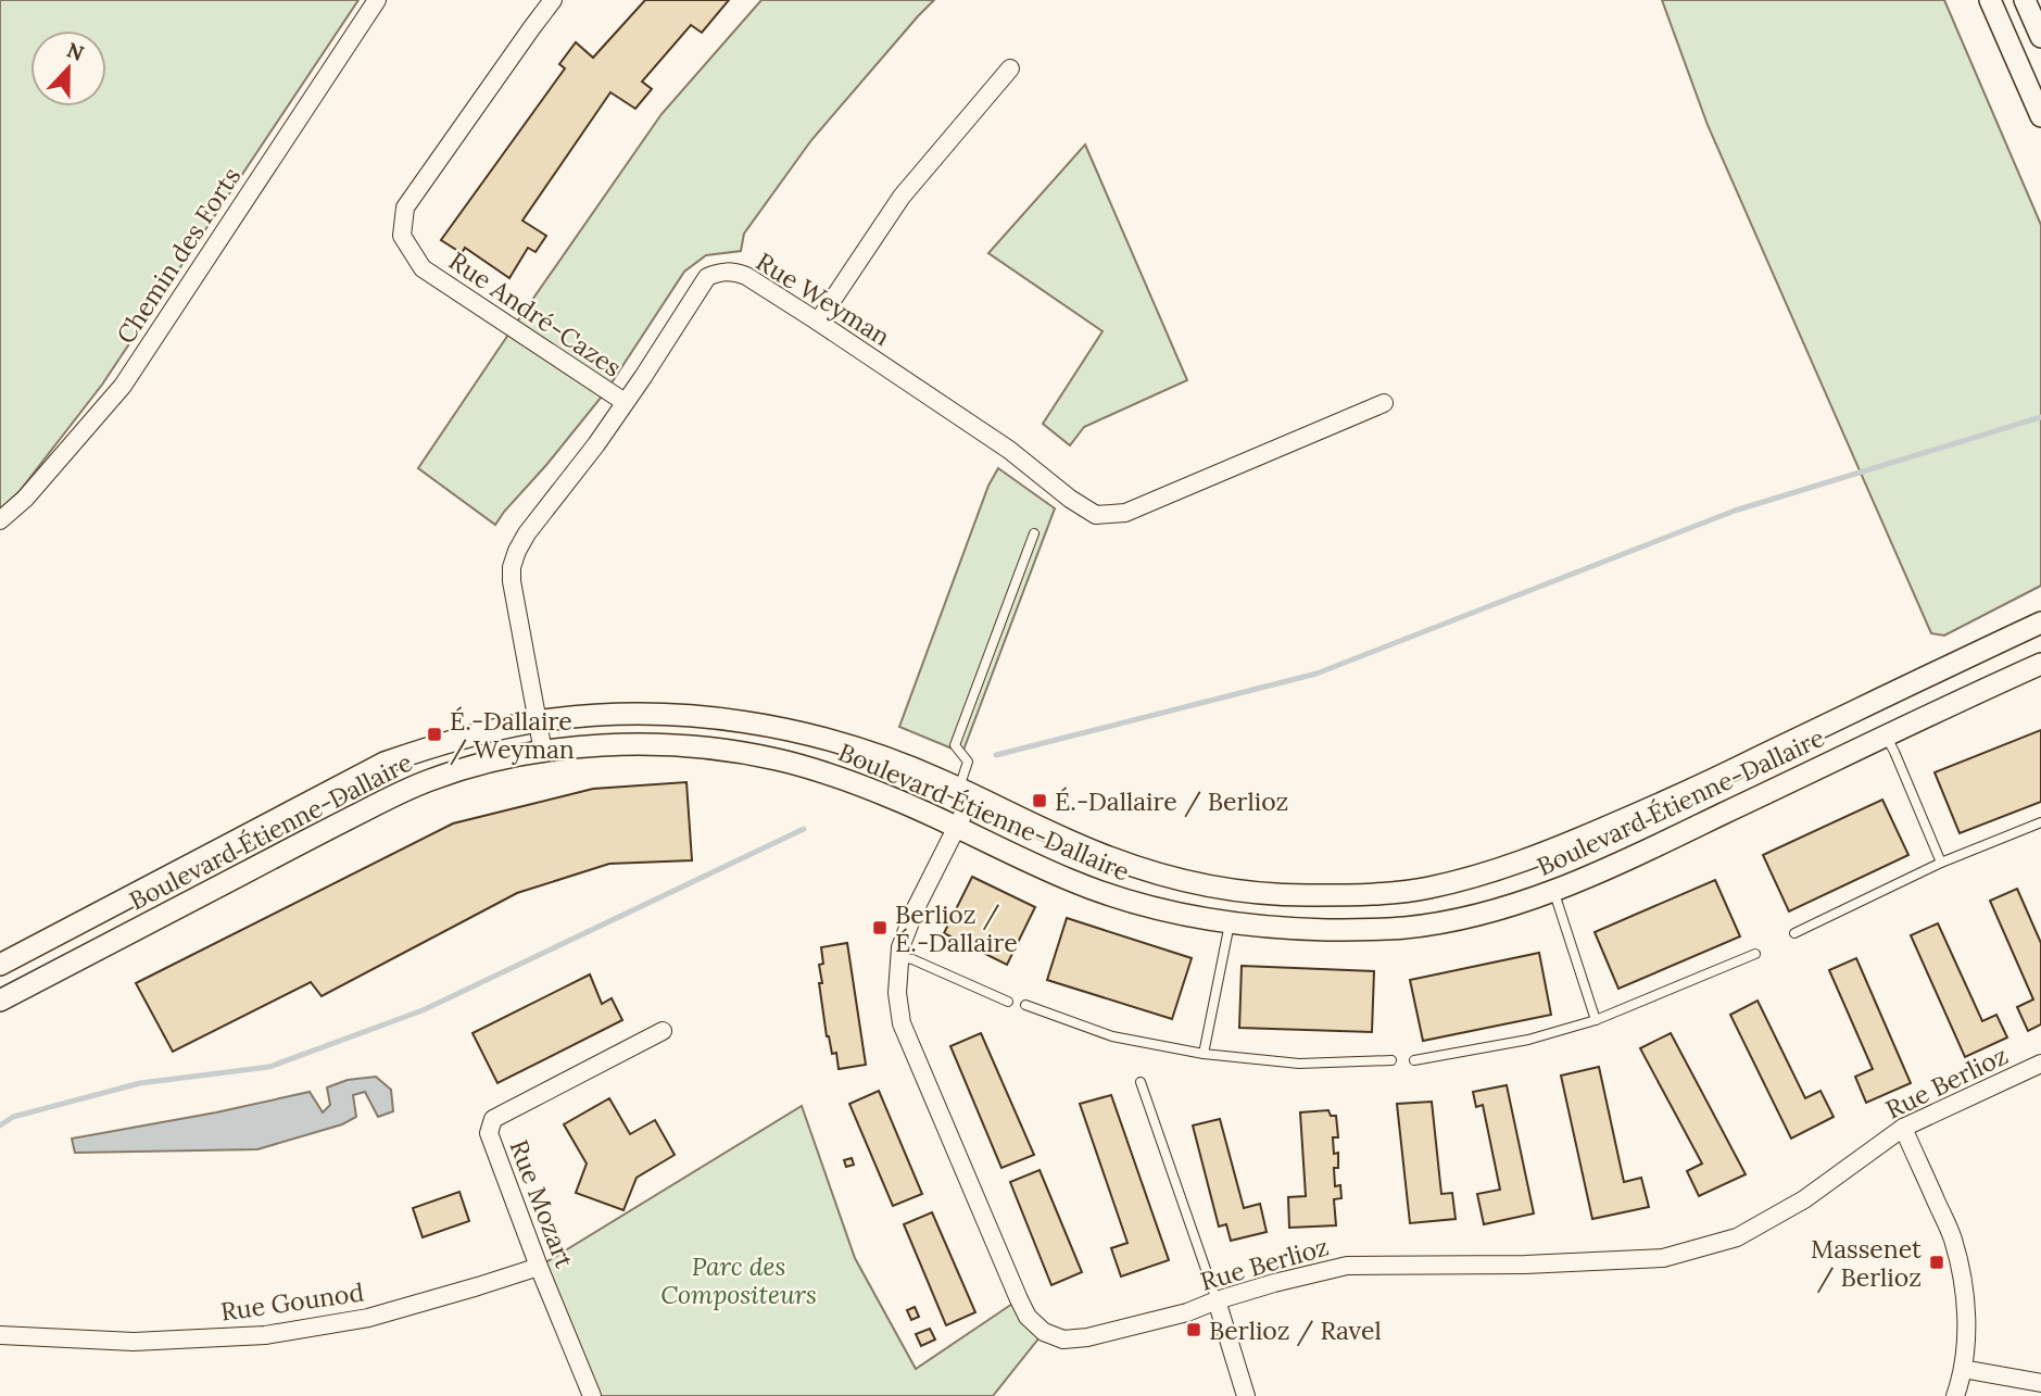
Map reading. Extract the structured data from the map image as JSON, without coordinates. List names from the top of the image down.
{
  "streets": {
    "street": [
      "Chemin des Forts",
      "Rue Weyman",
      "Rue André-Cazes",
      "Boulevard Étienne-Dallaire",
      "Rue Berlioz",
      "Rue Mozart",
      "Rue Gounod"
    ]
  },
  "crossings": [
    ["Rue Weyman", "Rue André-Cazes"],
    ["Rue Weyman", "Boulevard Étienne-Dallaire"],
    ["Boulevard Étienne-Dallaire", "Rue Berlioz"],
    ["Rue Mozart", "Rue Gounod"]
  ],
  "parks": ["Parc des Compositeurs"],
  "places": {
    "transit": [
      "É.-Dallaire / Weyman",
      "É.-Dallaire / Berlioz",
      "Berlioz / É.-Dallaire",
      "Massenet / Berlioz",
      "Berlioz / Ravel"
    ]
  },
  "north": "top"
}
